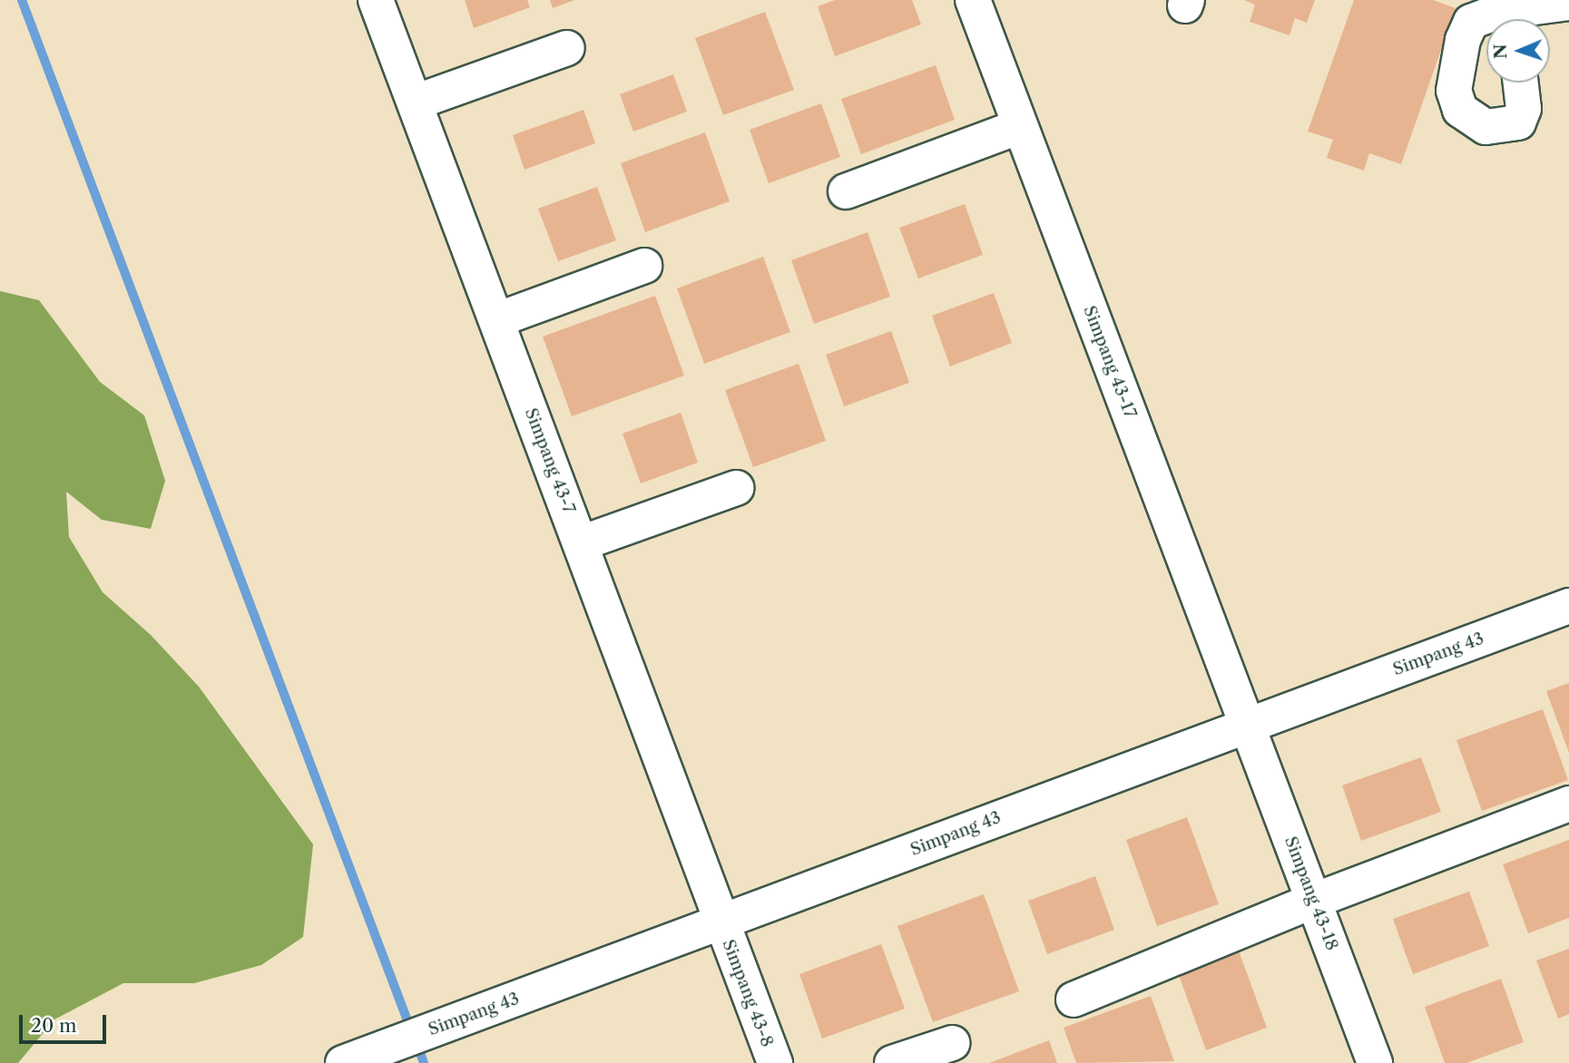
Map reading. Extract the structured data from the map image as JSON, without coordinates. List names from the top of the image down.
{
  "streets": {
    "street": [
      "Simpang 43-17",
      "Simpang 43-7",
      "Simpang 43",
      "Simpang 43-18",
      "Simpang 43-8"
    ]
  },
  "crossings": [
    ["Simpang 43-17", "Simpang 43"],
    ["Simpang 43-17", "Simpang 43-18"],
    ["Simpang 43-7", "Simpang 43"],
    ["Simpang 43-7", "Simpang 43-8"],
    ["Simpang 43", "Simpang 43-18"],
    ["Simpang 43", "Simpang 43-8"]
  ],
  "scale_bar": "20 m",
  "north": "left"
}
